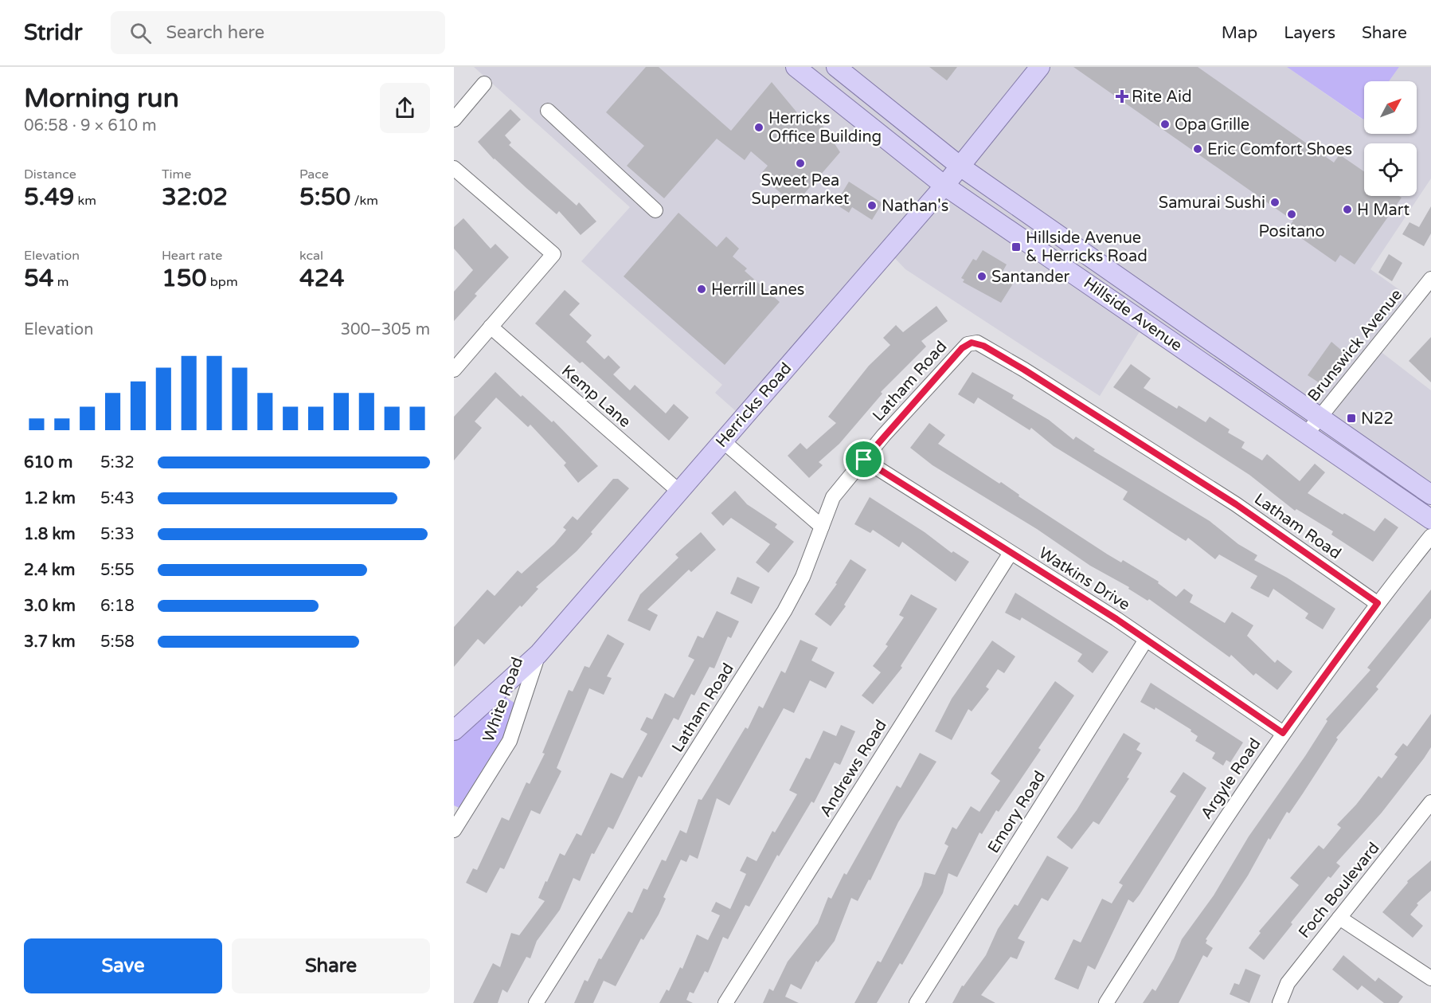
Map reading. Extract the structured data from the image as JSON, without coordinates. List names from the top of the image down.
{
  "streets": {
    "main road": ["Hillside Avenue", "Herricks Road"],
    "street": [
      "Brunswick Avenue",
      "Latham Road",
      "Kemp Lane",
      "Watkins Drive",
      "White Road",
      "Andrews Road",
      "Argyle Road",
      "Emory Road",
      "Foch Boulevard"
    ]
  },
  "crossings": [
    ["Hillside Avenue", "Brunswick Avenue"],
    ["Hillside Avenue", "Herricks Road"],
    ["Latham Road", "Watkins Drive"],
    ["Latham Road", "Argyle Road"],
    ["Kemp Lane", "Herricks Road"],
    ["Herricks Road", "White Road"],
    ["Watkins Drive", "Andrews Road"],
    ["Watkins Drive", "Argyle Road"],
    ["Watkins Drive", "Emory Road"]
  ],
  "places": {
    "health": ["Rite Aid"],
    "other": [
      "Opa Grille",
      "Herricks Office Building",
      "Eric Comfort Shoes",
      "Sweet Pea Supermarket",
      "Samurai Sushi",
      "Nathan's",
      "H Mart",
      "Positano",
      "Santander",
      "Herrill Lanes"
    ],
    "transit": ["Hillside Avenue & Herricks Road", "N22"]
  },
  "north": "top right",
  "page": {
    "header": "Stridr",
    "search": "Search here",
    "nav": ["Map", "Layers", "Share"],
    "heading": ["Morning run", "06:58 · 9 × 610 m"],
    "stats": [
      ["Distance", "5.49 km"],
      ["Time", "32:02"],
      ["Pace", "5:50 /km"],
      ["Elevation", "54 m"],
      ["Heart rate", "150 bpm"],
      ["kcal", "424"]
    ],
    "chart": ["Elevation", "300–305 m"],
    "list": [
      {
        "name": "610 m",
        "note": "5:32"
      },
      {
        "name": "1.2 km",
        "note": "5:43"
      },
      {
        "name": "1.8 km",
        "note": "5:33"
      },
      {
        "name": "2.4 km",
        "note": "5:55"
      },
      {
        "name": "3.0 km",
        "note": "6:18"
      },
      {
        "name": "3.7 km",
        "note": "5:58"
      }
    ],
    "buttons": ["Save", "Share"]
  }
}
